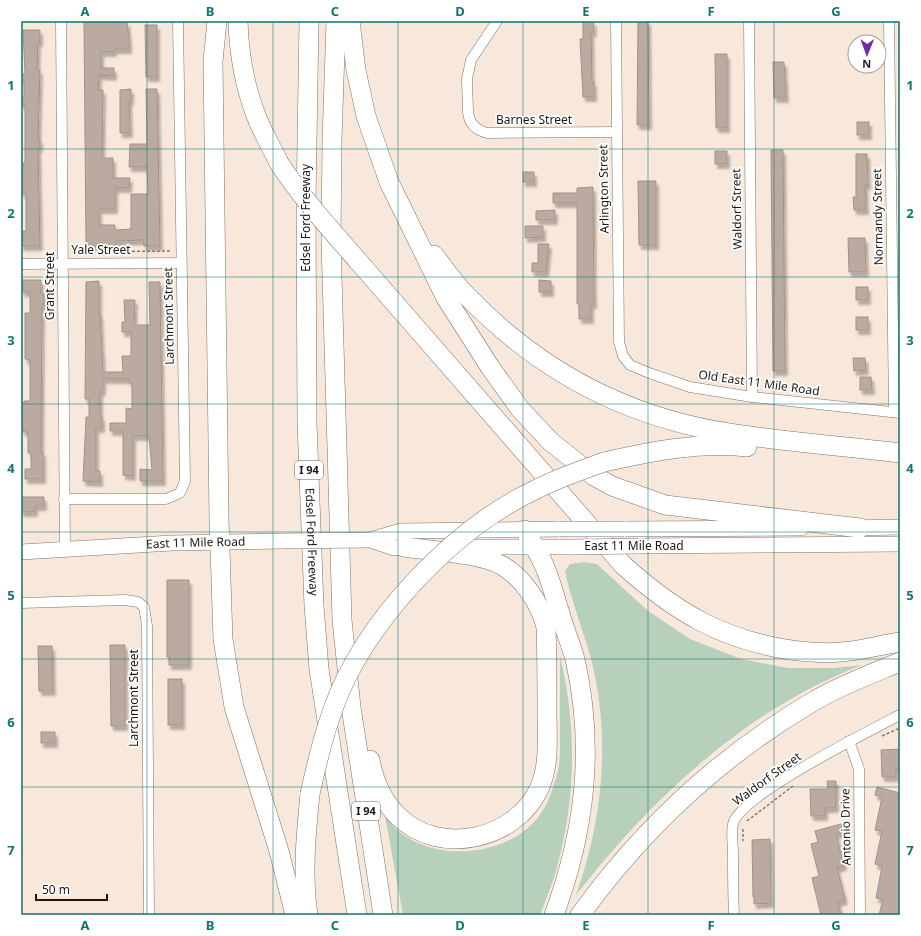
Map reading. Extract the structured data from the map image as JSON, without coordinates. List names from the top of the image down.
{
  "streets": {
    "highway": ["Edsel Ford Freeway", "I 94"],
    "main road": ["East 11 Mile Road"],
    "street": [
      "Barnes Street",
      "Arlington Street",
      "Waldorf Street",
      "Normandy Street",
      "Yale Street",
      "Grant Street",
      "Larchmont Street",
      "Old East 11 Mile Road",
      "Antonio Drive"
    ]
  },
  "crossings": [
    ["Barnes Street", "Arlington Street"],
    ["Arlington Street", "Old East 11 Mile Road"],
    ["Waldorf Street", "Old East 11 Mile Road"],
    ["Waldorf Street", "Antonio Drive"],
    ["Normandy Street", "Old East 11 Mile Road"],
    ["Yale Street", "Grant Street"],
    ["Yale Street", "Larchmont Street"],
    ["Grant Street", "Larchmont Street"],
    ["Grant Street", "East 11 Mile Road"]
  ],
  "scale_bar": "50 m",
  "north": "bottom",
  "grid": {
    "columns": [
      "A",
      "B",
      "C",
      "D",
      "E",
      "F",
      "G"
    ],
    "rows": [
      "1",
      "2",
      "3",
      "4",
      "5",
      "6",
      "7"
    ]
  }
}
